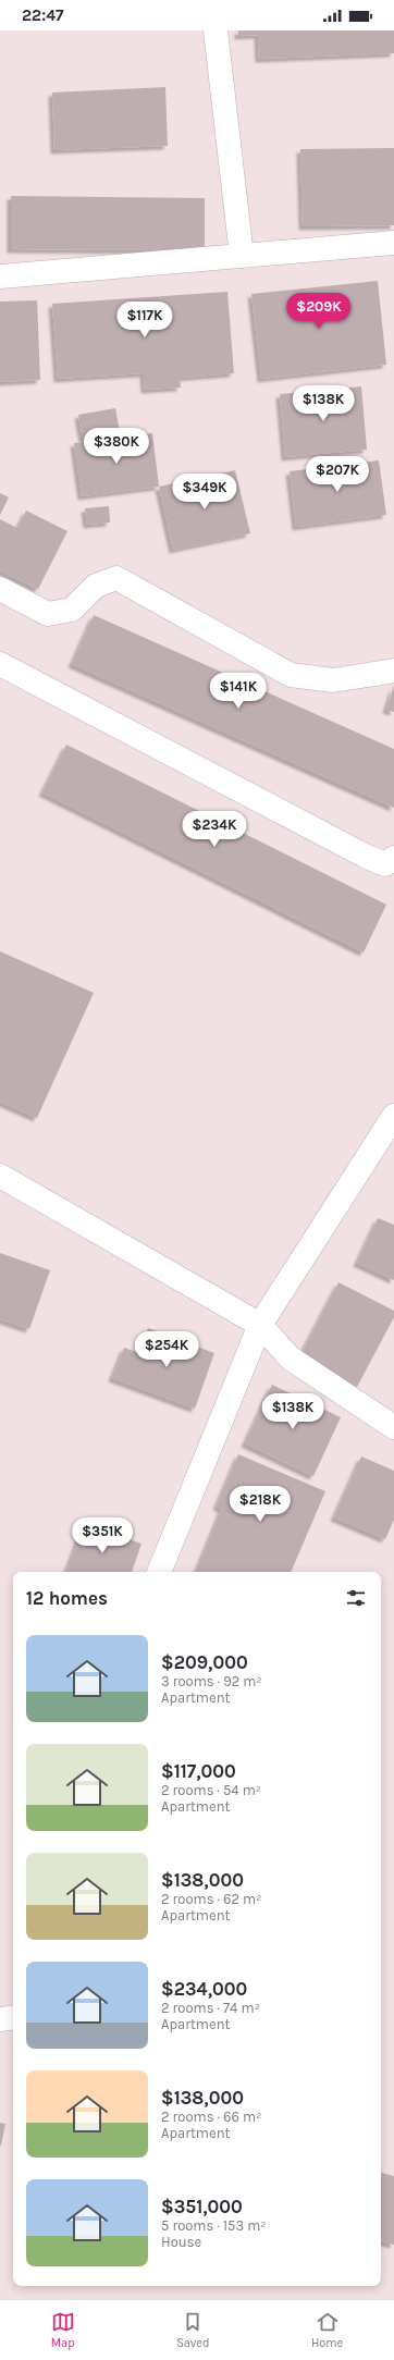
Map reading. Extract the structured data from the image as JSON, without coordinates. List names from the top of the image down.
{
  "page": {
    "status": "22:47",
    "price": [
      "$209K",
      "$117K",
      "$138K",
      "$380K",
      "$207K",
      "$349K",
      "$141K",
      "$234K",
      "$254K",
      "$138K",
      "$218K",
      "$351K"
    ],
    "heading": "12 homes",
    "list": [
      {
        "name": "$209,000",
        "note": "3 rooms · 92 m² · Apartment"
      },
      {
        "name": "$117,000",
        "note": "2 rooms · 54 m² · Apartment"
      },
      {
        "name": "$138,000",
        "note": "2 rooms · 62 m² · Apartment"
      },
      {
        "name": "$234,000",
        "note": "2 rooms · 74 m² · Apartment"
      },
      {
        "name": "$138,000",
        "note": "2 rooms · 66 m² · Apartment"
      },
      {
        "name": "$351,000",
        "note": "5 rooms · 153 m² · House"
      }
    ],
    "tabs": ["Map", "Saved", "Home"]
  }
}
